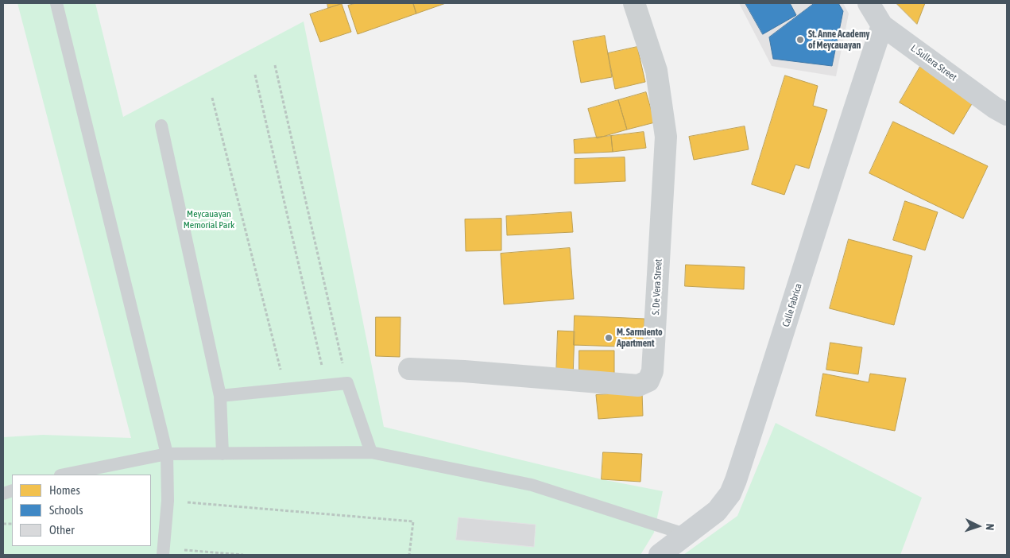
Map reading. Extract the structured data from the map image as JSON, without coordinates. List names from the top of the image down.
{
  "streets": {
    "street": ["L. Sullera Street", "S. De Vera Street", "Calle Fabrica"]
  },
  "crossings": [
    ["L. Sullera Street", "Calle Fabrica"]
  ],
  "parks": ["Meycauayan Memorial Park"],
  "places": ["St. Anne Academy of Meycauayan", "M. Sarmiento Apartment"],
  "legend": ["Homes", "Schools", "Other"],
  "north": "right"
}
